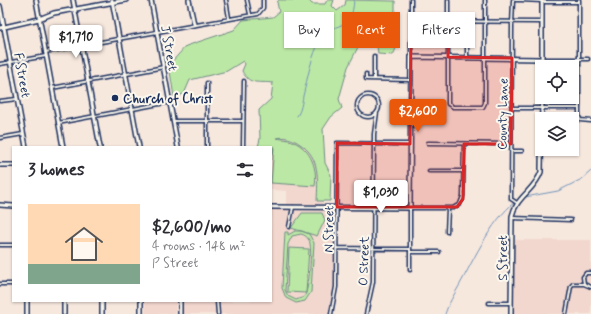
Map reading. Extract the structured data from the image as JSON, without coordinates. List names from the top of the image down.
{
  "streets": {
    "street": [
      "J Street",
      "F Street",
      "County Lane",
      "N Street",
      "S Street",
      "O Street"
    ]
  },
  "crossings": [
    ["County Lane", "S Street"],
    ["N Street", "O Street"]
  ],
  "places": ["Church of Christ"],
  "page": {
    "chip": ["Buy", "Rent", "Filters"],
    "price": ["$1,710", "$2,600", "$1,030"],
    "heading": "3 homes",
    "list": [
      {
        "name": "$2,600/mo",
        "note": "4 rooms · 148 m² · P Street"
      }
    ]
  }
}
